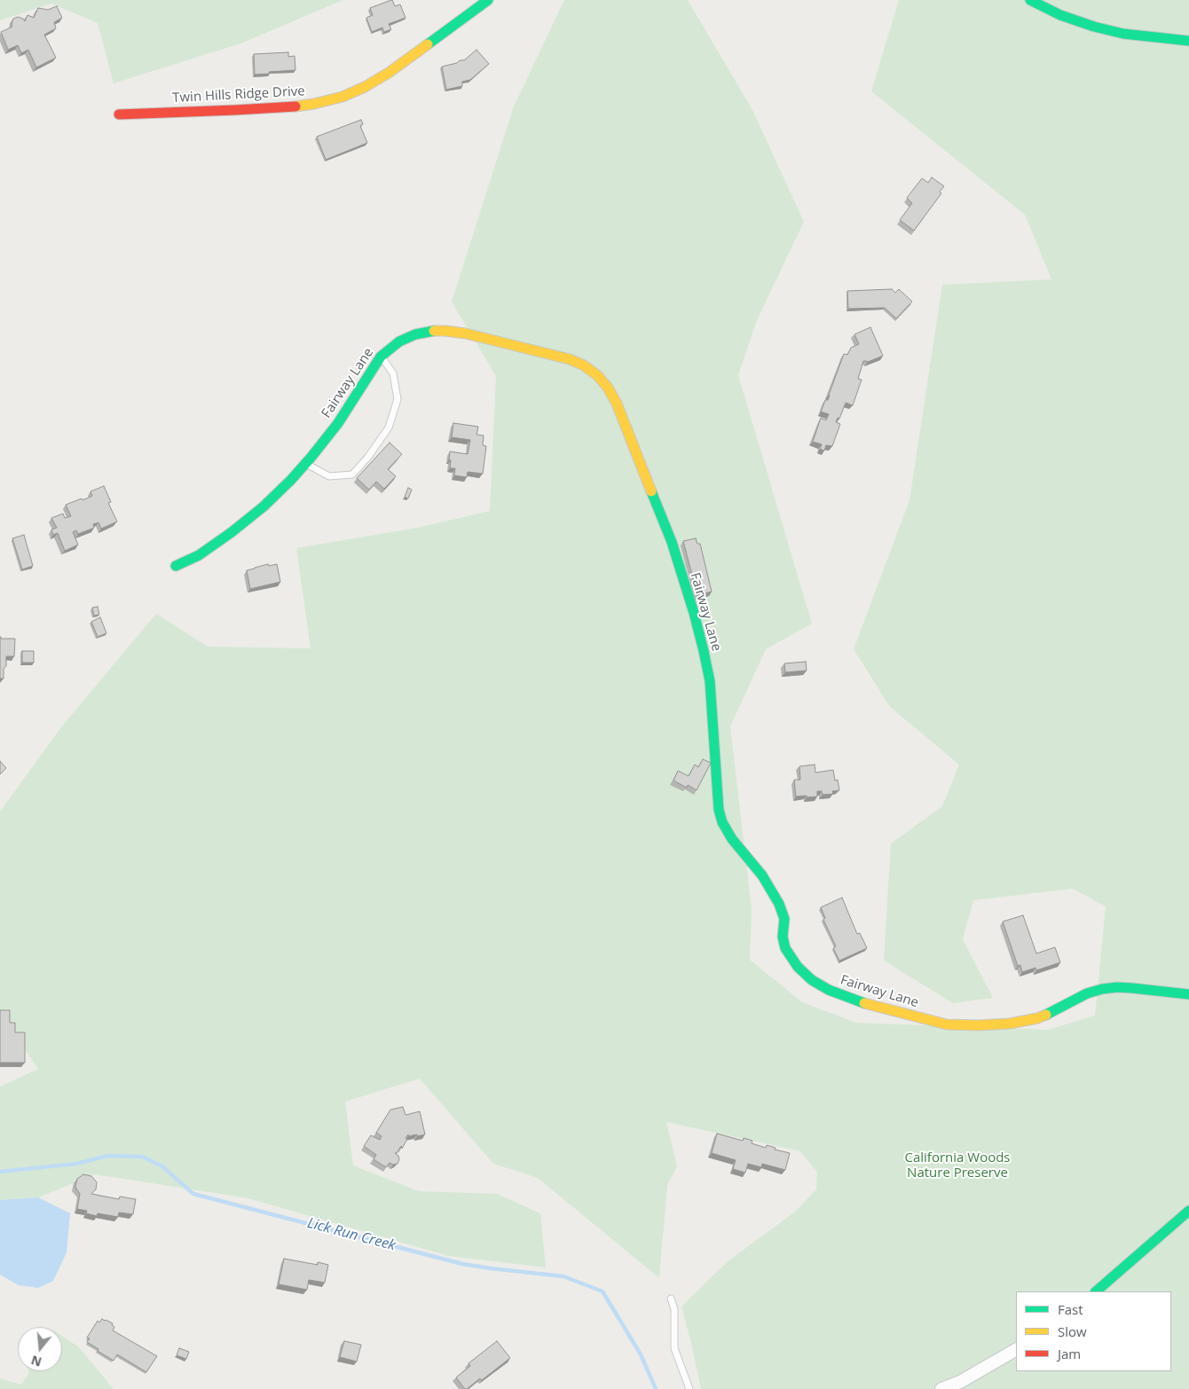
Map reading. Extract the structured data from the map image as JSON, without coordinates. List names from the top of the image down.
{
  "streets": {
    "street": ["Twin Hills Ridge Drive", "Fairway Lane"]
  },
  "water": ["Lick Run Creek"],
  "parks": ["California Woods Nature Preserve"],
  "legend": ["Fast", "Slow", "Jam"],
  "north": "bottom"
}
